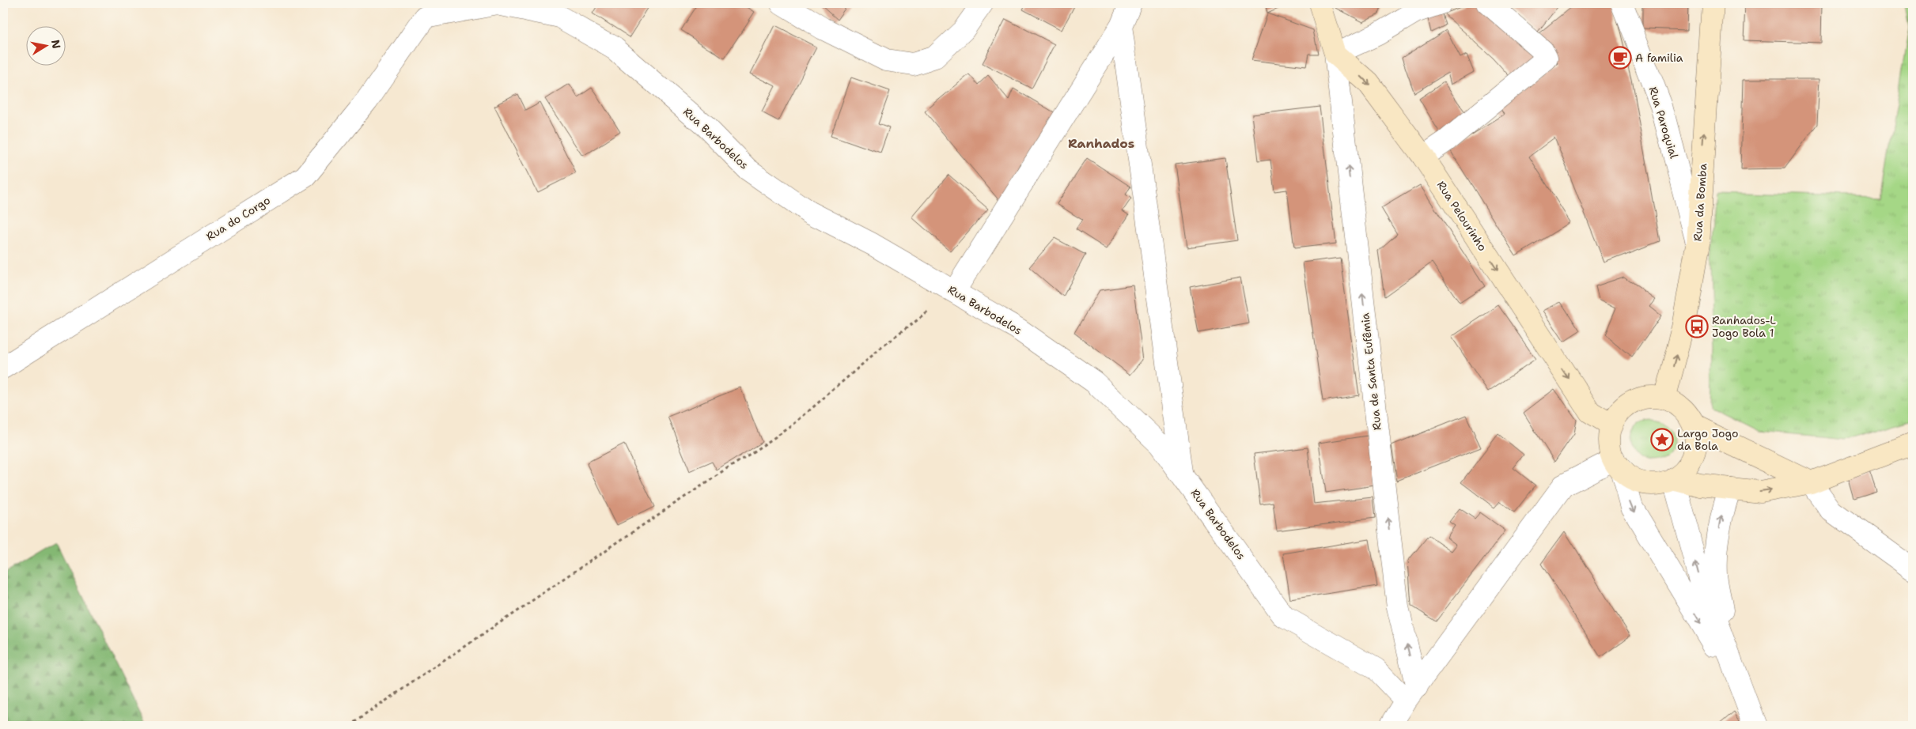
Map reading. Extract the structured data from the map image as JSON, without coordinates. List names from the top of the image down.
{
  "streets": {
    "street": [
      "Rua Paroquial",
      "Rua Barbodelos",
      "Rua da Bomba",
      "Rua Pelourinho",
      "Rua do Corgo",
      "Rua de Santa Eufêmia"
    ]
  },
  "crossings": [
    ["Rua Paroquial", "Rua da Bomba"],
    ["Rua Barbodelos", "Rua de Santa Eufêmia"],
    ["Rua da Bomba", "Rua Pelourinho"],
    ["Rua Pelourinho", "Rua de Santa Eufêmia"]
  ],
  "one_way": ["Rua da Bomba", "Rua Pelourinho", "Rua de Santa Eufêmia"],
  "districts": ["Ranhados"],
  "places": {
    "cafe": ["A familia"],
    "bus stop": ["Ranhados-L Jogo Bola 1"],
    "place": ["Largo Jogo da Bola"]
  },
  "north": "right"
}
